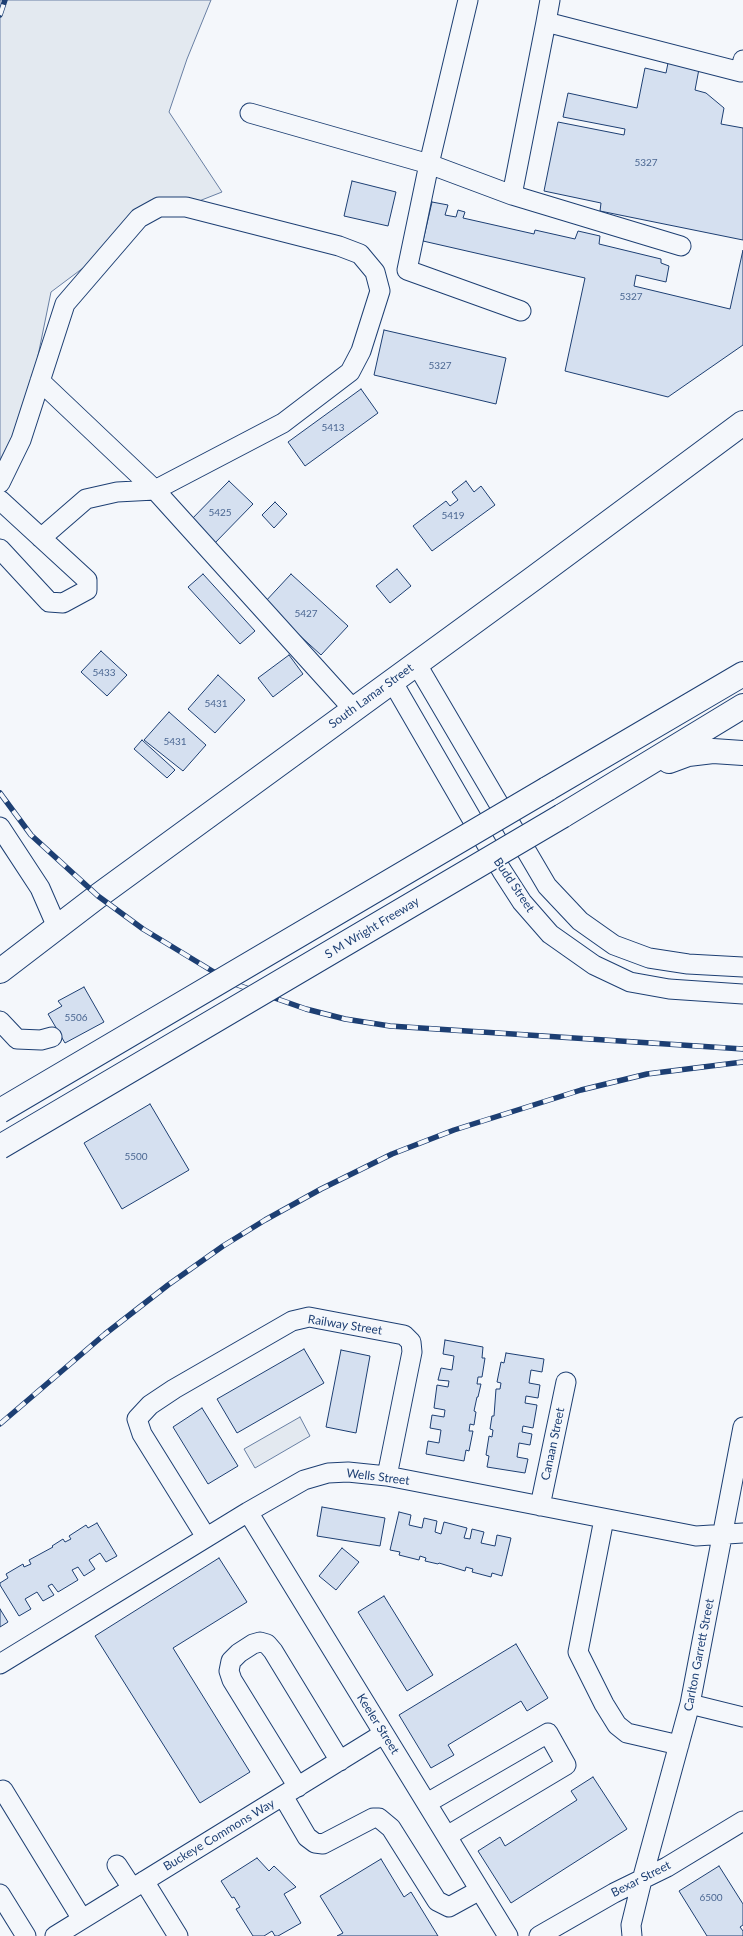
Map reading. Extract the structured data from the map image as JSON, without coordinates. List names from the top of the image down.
{
  "streets": {
    "main road": ["South Lamar Street", "S M Wright Freeway"],
    "street": [
      "Budd Street",
      "Railway Street",
      "Canaan Street",
      "Wells Street",
      "Carlton Garrett Street",
      "Keeler Street",
      "Buckeye Commons Way",
      "Bexar Street"
    ]
  },
  "crossings": [
    ["South Lamar Street", "Budd Street"],
    ["Railway Street", "Wells Street"],
    ["Canaan Street", "Wells Street"],
    ["Wells Street", "Carlton Garrett Street"],
    ["Wells Street", "Keeler Street"],
    ["Carlton Garrett Street", "Bexar Street"],
    ["Keeler Street", "Buckeye Commons Way"]
  ],
  "house_numbers": [
    "5327",
    "5327",
    "5327",
    "5413",
    "5425",
    "5419",
    "5427",
    "5433",
    "5431",
    "5431",
    "5506",
    "5500",
    "6500"
  ]
}
